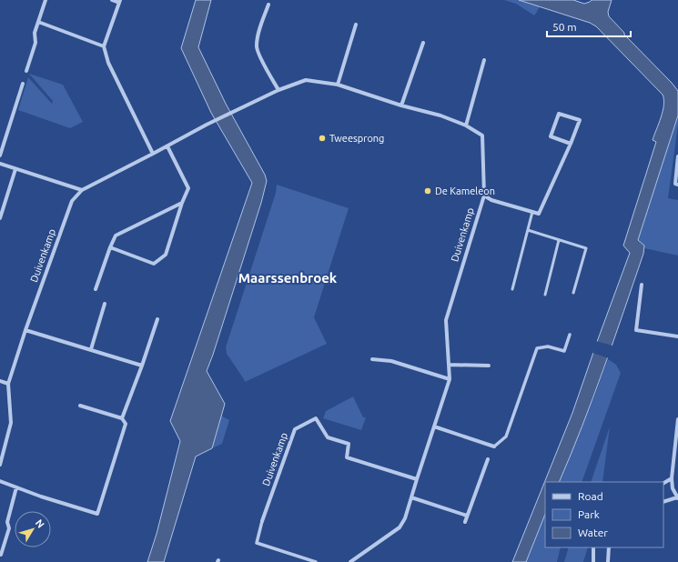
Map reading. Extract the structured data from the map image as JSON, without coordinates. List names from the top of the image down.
{
  "streets": {
    "street": ["Duivenkamp"]
  },
  "districts": ["Maarssenbroek"],
  "places": ["Tweesprong", "De Kameleon"],
  "legend": ["Road", "Park", "Water"],
  "scale_bar": "50 m",
  "north": "top right"
}
